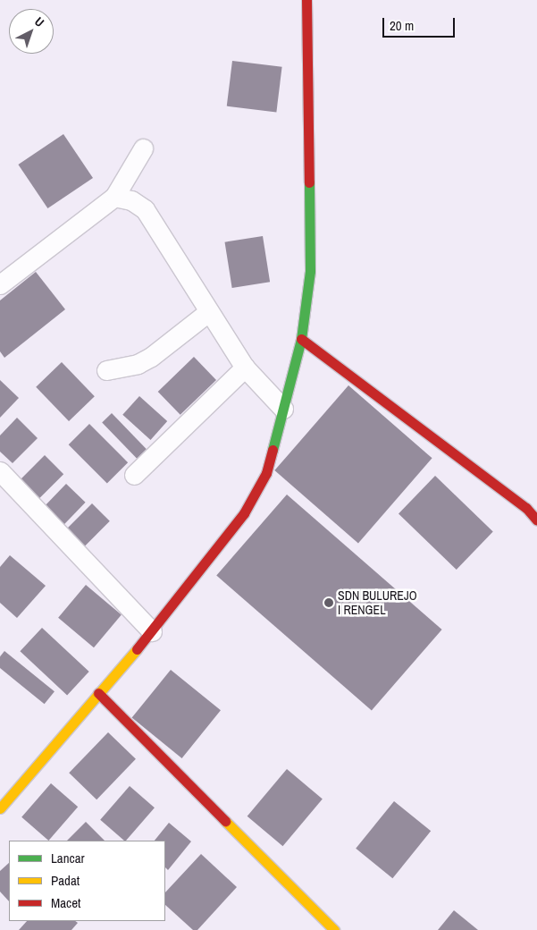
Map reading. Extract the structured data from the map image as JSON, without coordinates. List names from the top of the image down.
{
  "places": ["SDN BULUREJO I RENGEL"],
  "legend": ["Lancar", "Padat", "Macet"],
  "scale_bar": "20 m",
  "north": "top right"
}
